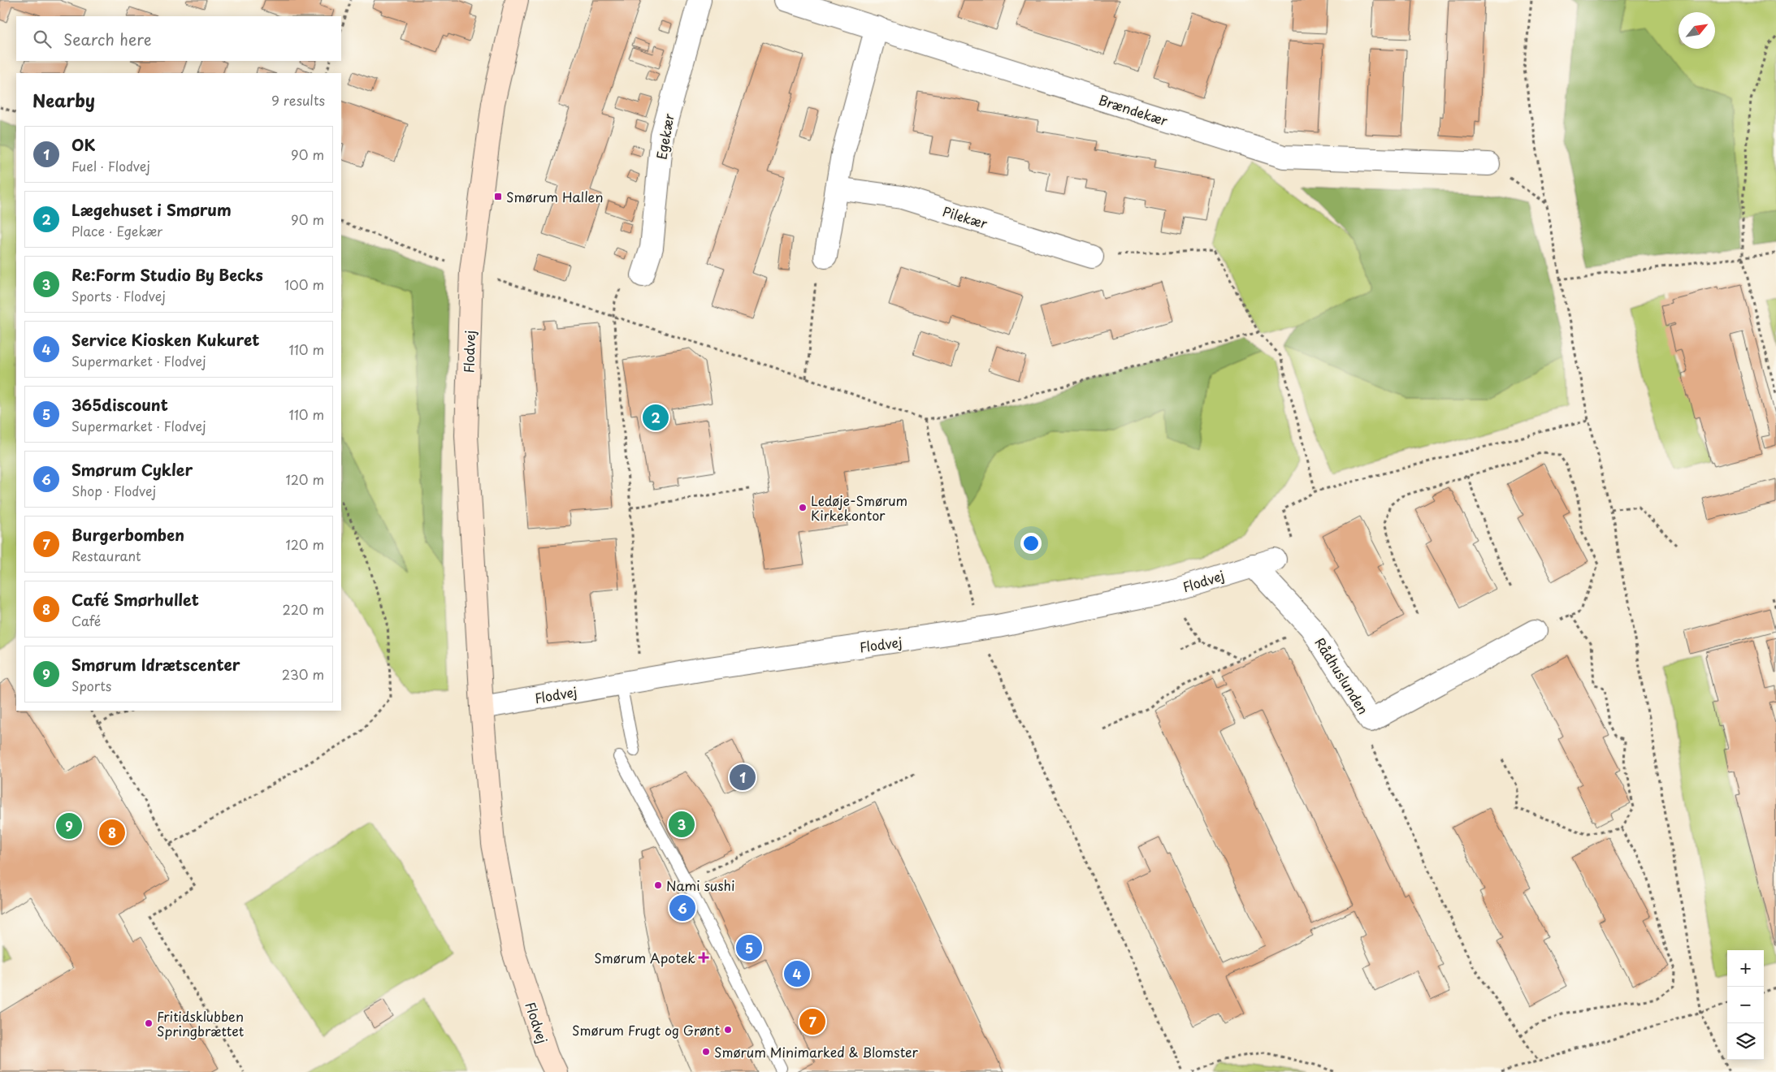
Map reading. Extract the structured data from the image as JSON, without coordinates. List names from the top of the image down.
{
  "streets": {
    "street": [
      "Brændekær",
      "Egekær",
      "Pilekær",
      "Flodvej",
      "Rådhuslunden"
    ]
  },
  "crossings": [
    ["Flodvej", "Rådhuslunden"]
  ],
  "places": {
    "transit": ["Smørum Hallen"],
    "other": [
      "Ledøje-Smørum Kirkekontor",
      "Nami sushi",
      "Fritidsklubben Springbrættet",
      "Smørum Frugt og Grønt",
      "Smørum Minimarked & Blomster"
    ],
    "health": ["Smørum Apotek"]
  },
  "north": "top right",
  "page": {
    "search": "Search here",
    "heading": ["Nearby", "9 results"],
    "list": [
      {
        "mark": "1",
        "name": "OK",
        "note": "Fuel · Flodvej",
        "value": "90 m"
      },
      {
        "mark": "2",
        "name": "Lægehuset i Smørum",
        "note": "Place · Egekær",
        "value": "90 m"
      },
      {
        "mark": "3",
        "name": "Re:Form Studio By Becks",
        "note": "Sports · Flodvej",
        "value": "100 m"
      },
      {
        "mark": "4",
        "name": "Service Kiosken Kukuret",
        "note": "Supermarket · Flodvej",
        "value": "110 m"
      },
      {
        "mark": "5",
        "name": "365discount",
        "note": "Supermarket · Flodvej",
        "value": "110 m"
      },
      {
        "mark": "6",
        "name": "Smørum Cykler",
        "note": "Shop · Flodvej",
        "value": "120 m"
      },
      {
        "mark": "7",
        "name": "Burgerbomben",
        "note": "Restaurant",
        "value": "120 m"
      },
      {
        "mark": "8",
        "name": "Café Smørhullet",
        "note": "Café",
        "value": "220 m"
      },
      {
        "mark": "9",
        "name": "Smørum Idrætscenter",
        "note": "Sports",
        "value": "230 m"
      }
    ],
    "pins": [
      "2",
      "1",
      "3",
      "9",
      "8",
      "6",
      "5",
      "4",
      "7"
    ],
    "map_buttons": ["+", "−"]
  }
}
